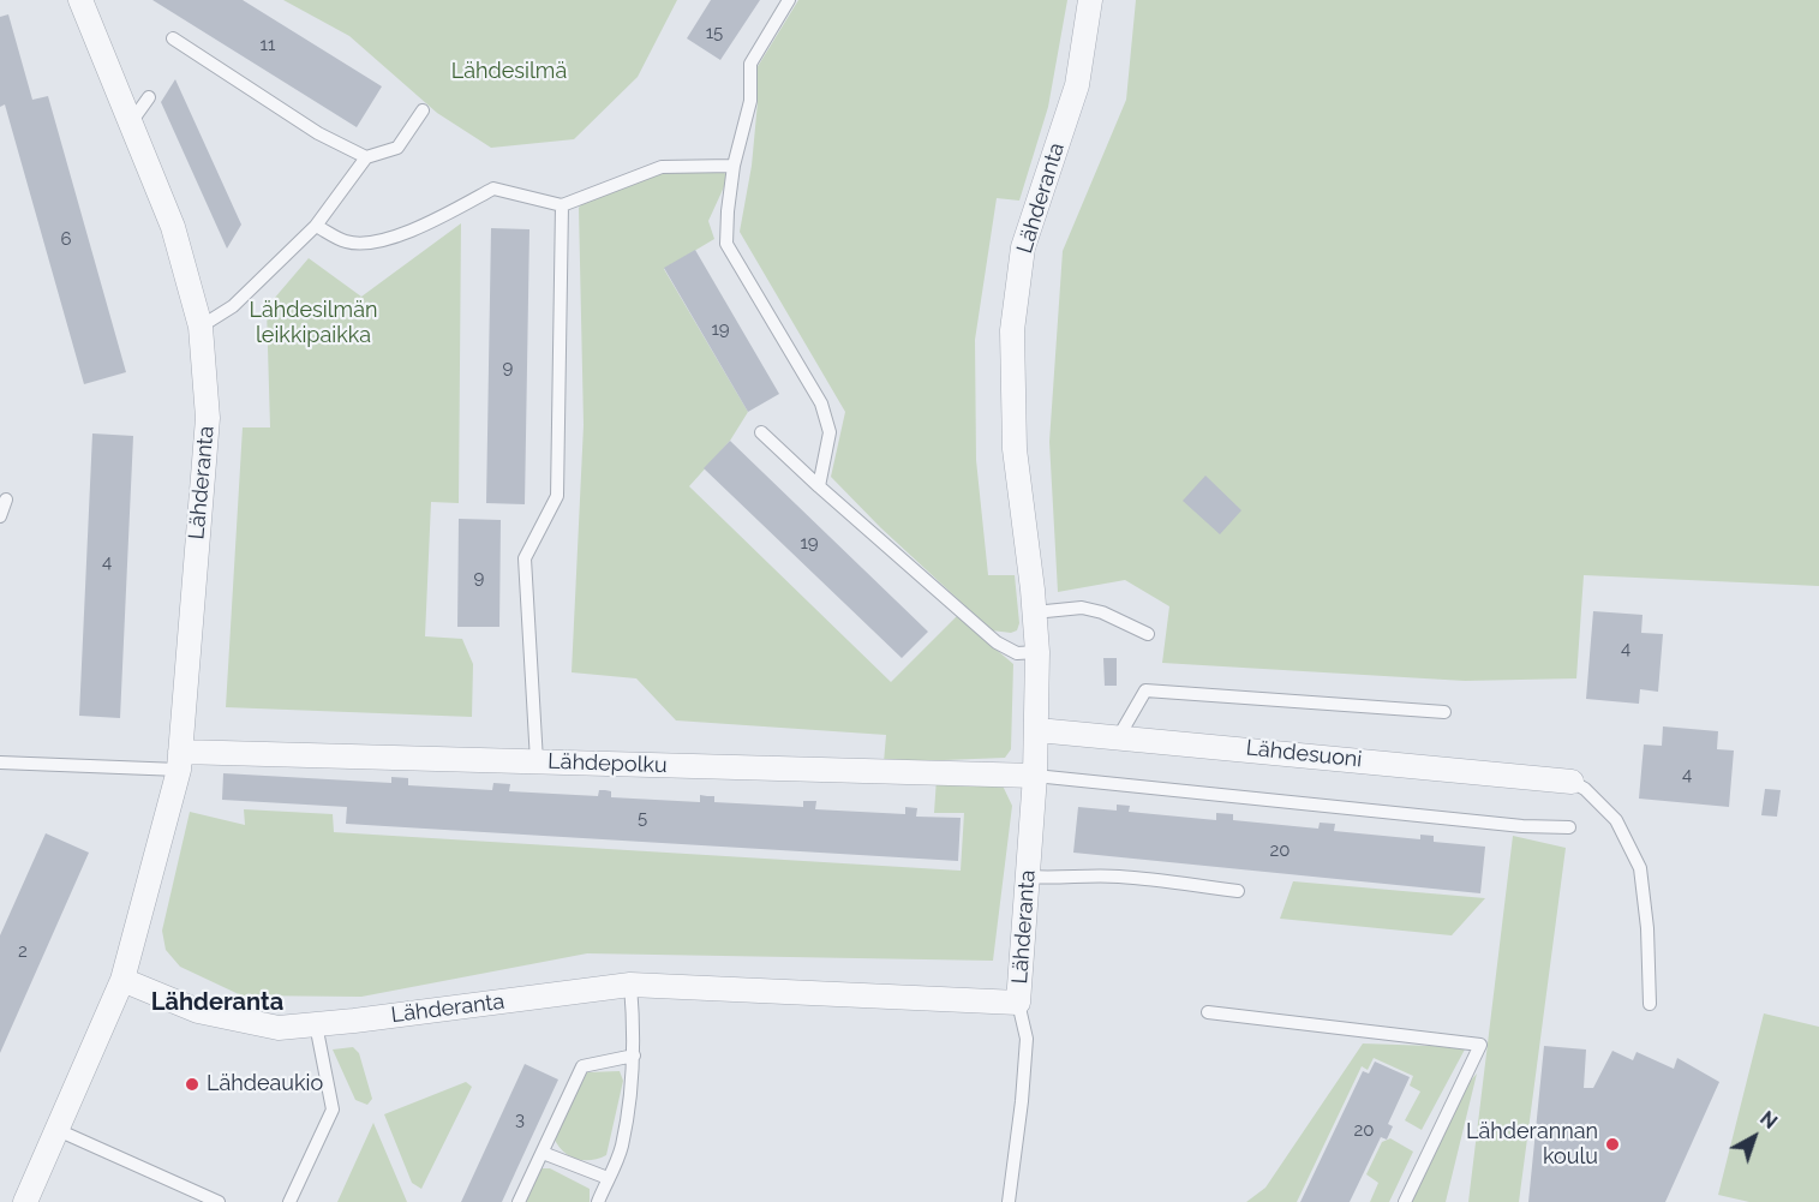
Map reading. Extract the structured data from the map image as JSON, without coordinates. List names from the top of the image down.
{
  "streets": {
    "street": ["Lähderanta", "Lähdesuoni", "Lähdepolku"]
  },
  "crossings": [
    ["Lähderanta", "Lähdesuoni"],
    ["Lähderanta", "Lähdepolku"]
  ],
  "districts": ["Lähderanta"],
  "parks": ["Lähdesilmä", "Lähdesilmän leikkipaikka"],
  "places": ["Lähdeaukio", "Lähderannan koulu"],
  "house_numbers": [
    "15",
    "11",
    "6",
    "19",
    "9",
    "19",
    "4",
    "9",
    "4",
    "4",
    "5",
    "20",
    "2",
    "3",
    "20"
  ],
  "north": "top right"
}
